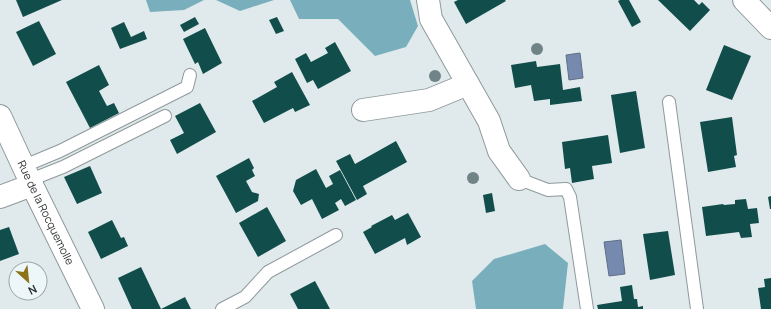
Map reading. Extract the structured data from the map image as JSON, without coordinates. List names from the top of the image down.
{
  "streets": {
    "street": ["Rue de la Rocquemolle"]
  },
  "north": "bottom right"
}
